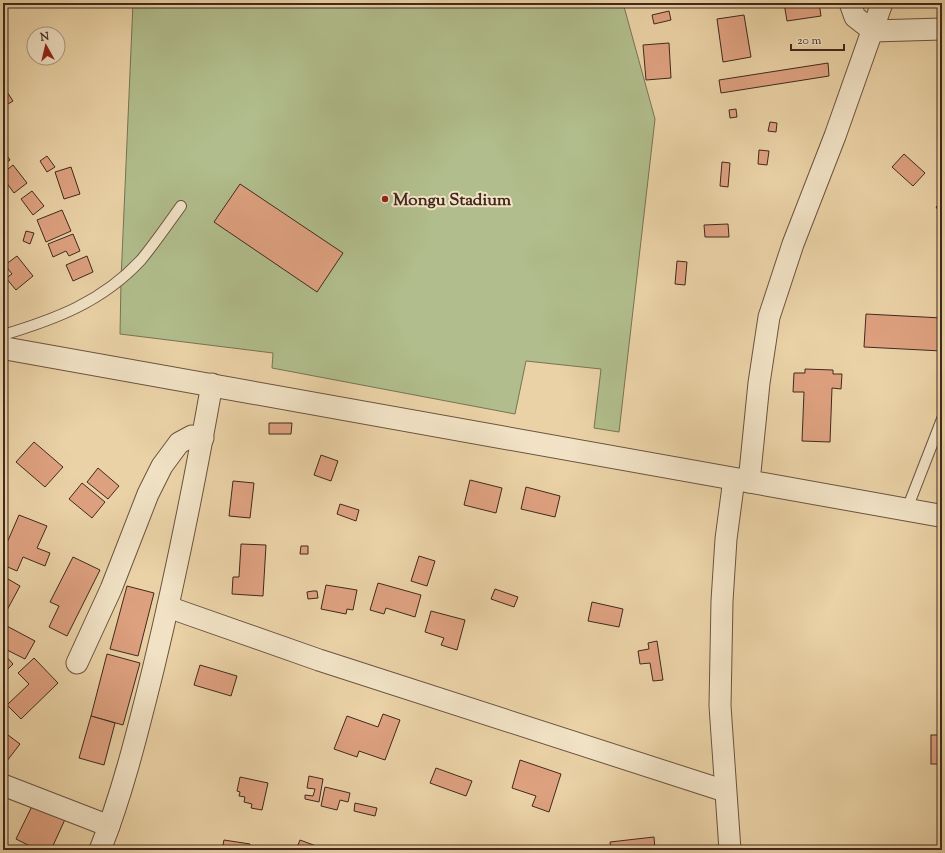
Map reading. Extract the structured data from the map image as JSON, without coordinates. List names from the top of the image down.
{
  "places": ["Mongu Stadium"],
  "scale_bar": "20 m",
  "north": "top"
}
